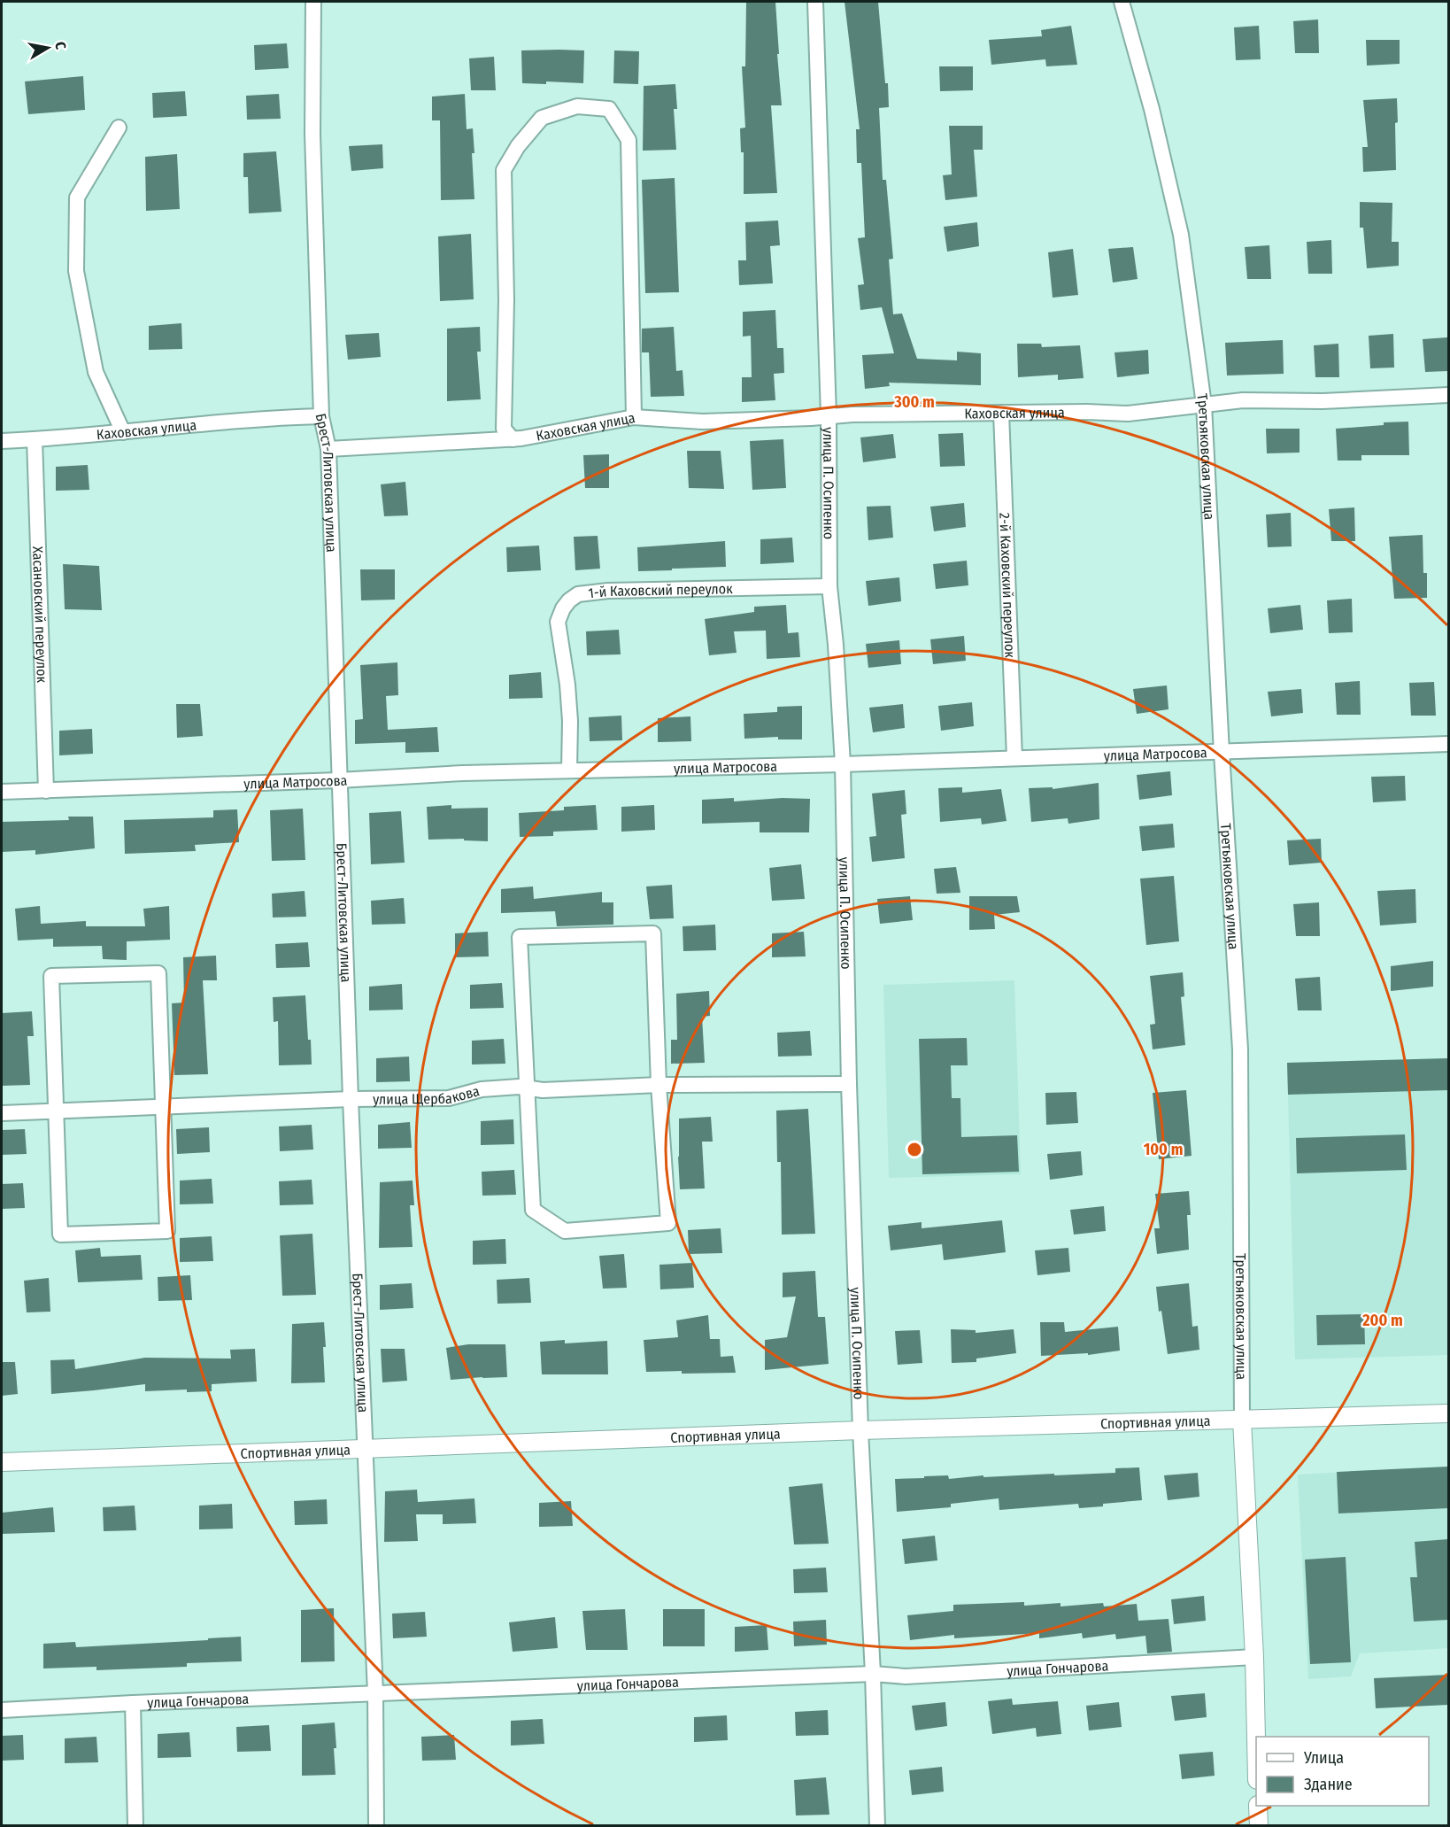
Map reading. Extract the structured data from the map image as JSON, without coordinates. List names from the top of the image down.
{
  "streets": {
    "street": [
      "Каховская улица",
      "Третьяковская улица",
      "Брест-Литовская улица",
      "улица П. Осипенко",
      "2-й Каховский переулок",
      "1-й Каховский переулок",
      "Хасановский переулок",
      "улица Матросова",
      "улица Щербакова",
      "Спортивная улица",
      "улица Гончарова"
    ]
  },
  "crossings": [
    ["Каховская улица", "Третьяковская улица"],
    ["Каховская улица", "Брест-Литовская улица"],
    ["Каховская улица", "улица П. Осипенко"],
    ["Каховская улица", "2-й Каховский переулок"],
    ["Каховская улица", "Хасановский переулок"],
    ["Третьяковская улица", "улица Матросова"],
    ["Третьяковская улица", "Спортивная улица"],
    ["Третьяковская улица", "улица Гончарова"],
    ["Брест-Литовская улица", "улица Матросова"],
    ["Брест-Литовская улица", "улица Щербакова"],
    ["Брест-Литовская улица", "Спортивная улица"],
    ["Брест-Литовская улица", "улица Гончарова"],
    ["улица П. Осипенко", "1-й Каховский переулок"],
    ["улица П. Осипенко", "улица Матросова"],
    ["улица П. Осипенко", "улица Щербакова"],
    ["улица П. Осипенко", "Спортивная улица"],
    ["улица П. Осипенко", "улица Гончарова"],
    ["2-й Каховский переулок", "улица Матросова"],
    ["1-й Каховский переулок", "улица Матросова"],
    ["Хасановский переулок", "улица Матросова"]
  ],
  "legend": ["Улица", "Здание"],
  "north": "right",
  "rings": ["300 m", "100 m", "200 m"]
}
